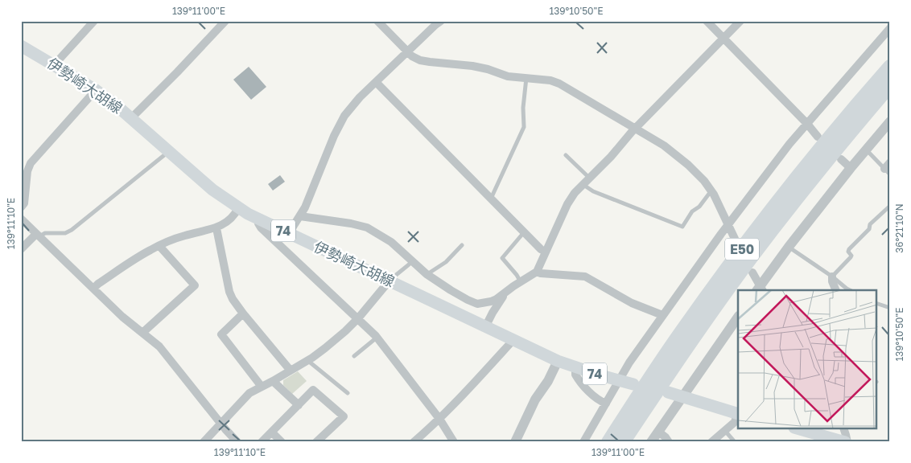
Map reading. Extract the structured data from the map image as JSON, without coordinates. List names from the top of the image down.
{
  "streets": {
    "highway": ["E50"],
    "main road": ["伊勢崎大胡線", "74"]
  },
  "coordinates": [
    "139°11'00\"E",
    "139°10'50\"E",
    "139°11'10\"E",
    "36°21'10\"N"
  ]
}
